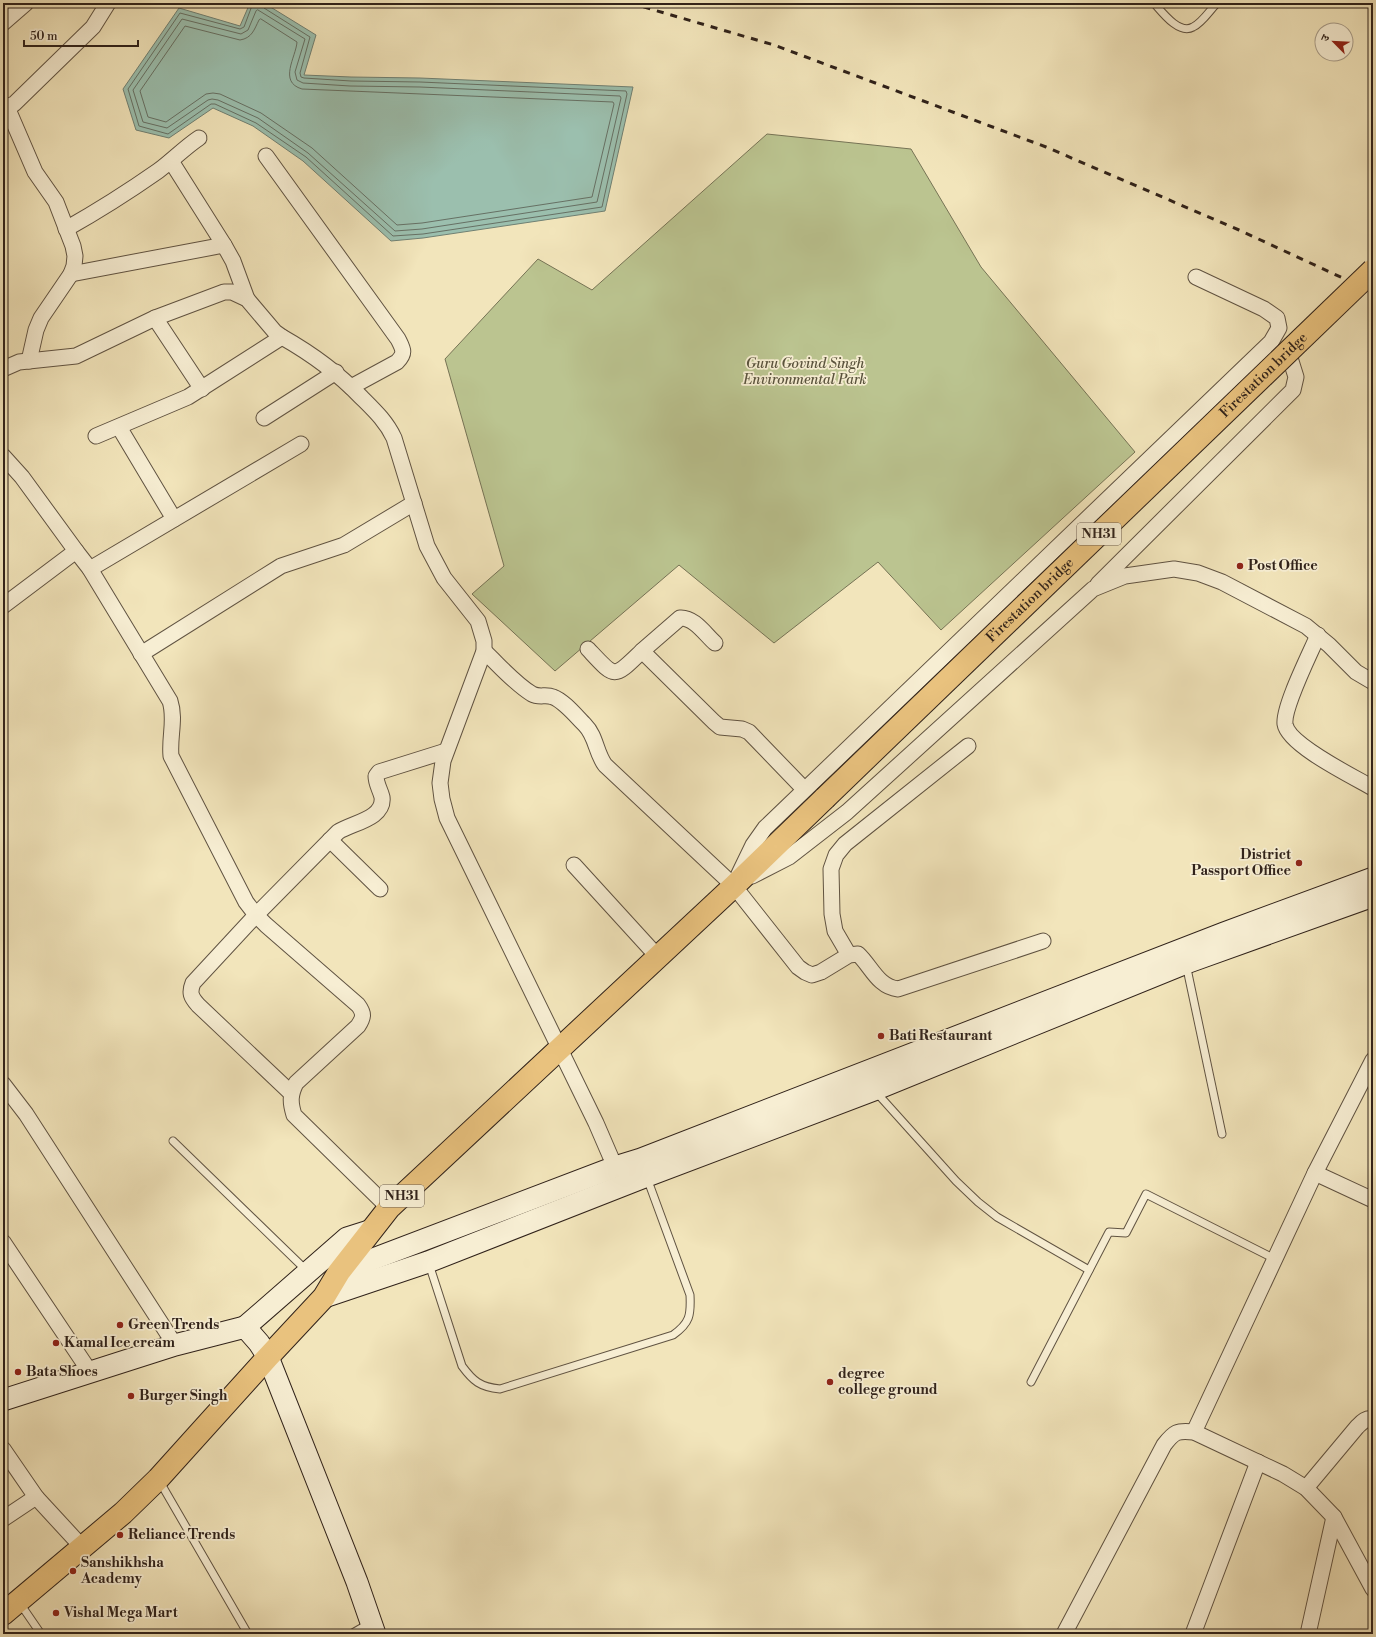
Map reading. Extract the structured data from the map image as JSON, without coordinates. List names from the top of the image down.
{
  "streets": {
    "highway": ["Firestation bridge", "NH31"]
  },
  "crossings": [
    ["Firestation bridge", "NH31"]
  ],
  "parks": ["Guru Govind Singh Environmental Park"],
  "places": [
    "Post Office",
    "District Passport Office",
    "Bati Restaurant",
    "Green Trends",
    "Kamal Ice cream",
    "Bata Shoes",
    "degree college ground",
    "Burger Singh",
    "Reliance Trends",
    "Sanshikhsha Academy",
    "Vishal Mega Mart"
  ],
  "scale_bar": "50 m",
  "north": "top left"
}
